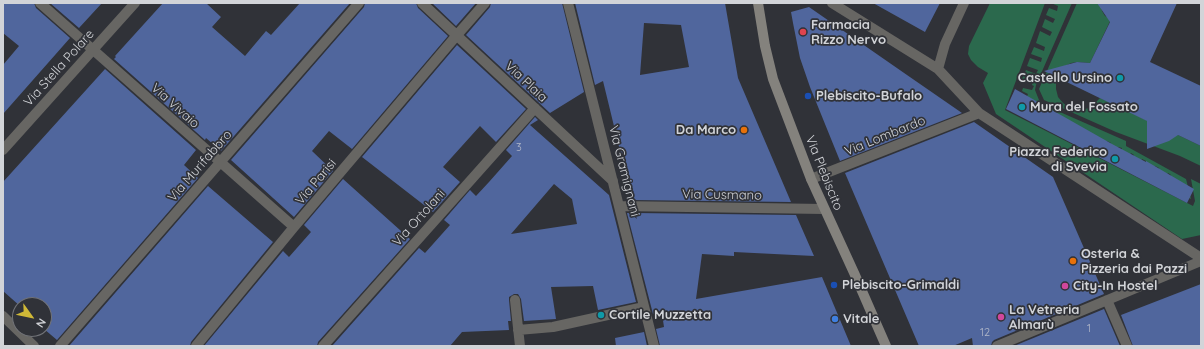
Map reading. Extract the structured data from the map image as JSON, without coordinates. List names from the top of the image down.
{
  "streets": {
    "main road": ["Via Plebiscito"],
    "street": [
      "Via Stella Polare",
      "Via Plaia",
      "Via Vivaio",
      "Via Lombardo",
      "Via Murifabbro",
      "Via Gramignani",
      "Via Parisi",
      "Via Cusmano",
      "Via Ortolani"
    ]
  },
  "crossings": [
    ["Via Stella Polare", "Via Vivaio"],
    ["Via Plaia", "Via Gramignani"],
    ["Via Plaia", "Via Parisi"],
    ["Via Plaia", "Via Ortolani"],
    ["Via Vivaio", "Via Murifabbro"],
    ["Via Vivaio", "Via Parisi"],
    ["Via Lombardo", "Via Plebiscito"],
    ["Via Gramignani", "Via Cusmano"],
    ["Via Plebiscito", "Via Cusmano"]
  ],
  "places": [
    "Farmacia Rizzo Nervo",
    "Castello Ursino",
    "Plebiscito-Bufalo",
    "Mura del Fossato",
    "Da Marco",
    "Piazza Federico di Svevia",
    "Osteria & Pizzeria dai Pazzi",
    "Plebiscito-Grimaldi",
    "City-In Hostel",
    "Cortile Muzzetta",
    "La Vetreria Almarù",
    "Vitale"
  ],
  "house_numbers": ["3", "1", "12"],
  "north": "bottom right"
}
